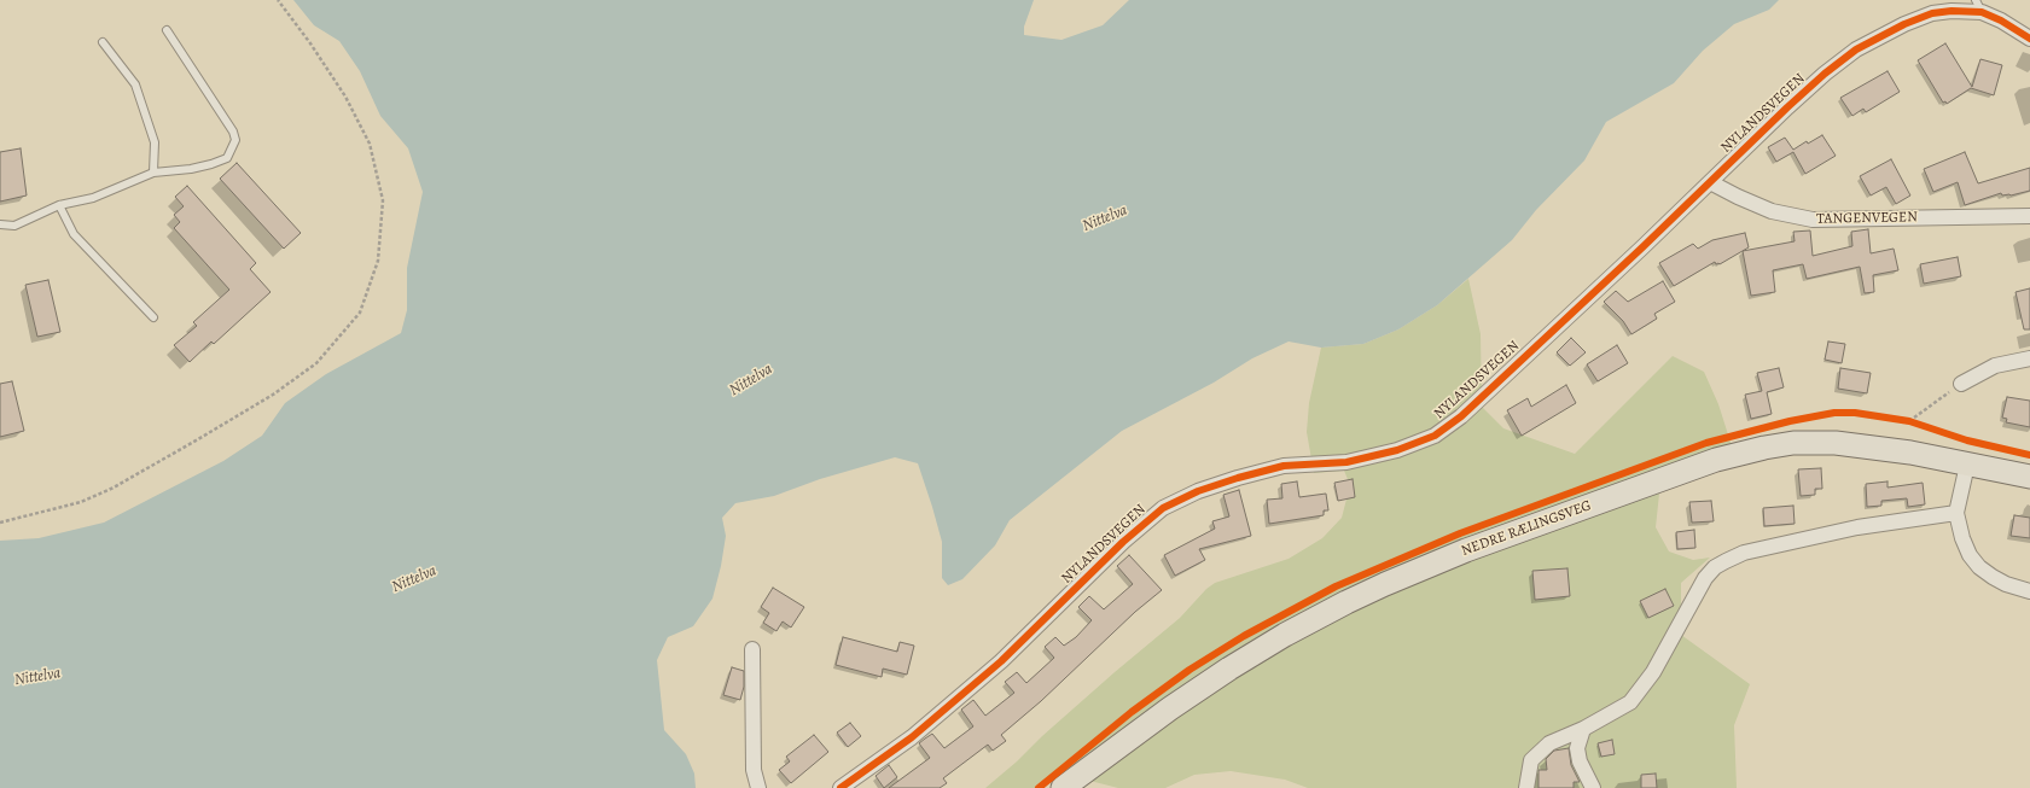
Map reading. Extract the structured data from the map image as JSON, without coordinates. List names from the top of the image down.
{
  "streets": {
    "main road": ["NEDRE RÆLINGSVEG"],
    "street": ["NYLANDSVEGEN", "TANGENVEGEN"]
  },
  "crossings": [
    ["NYLANDSVEGEN", "TANGENVEGEN"]
  ],
  "water": ["Nittelva"]
}
